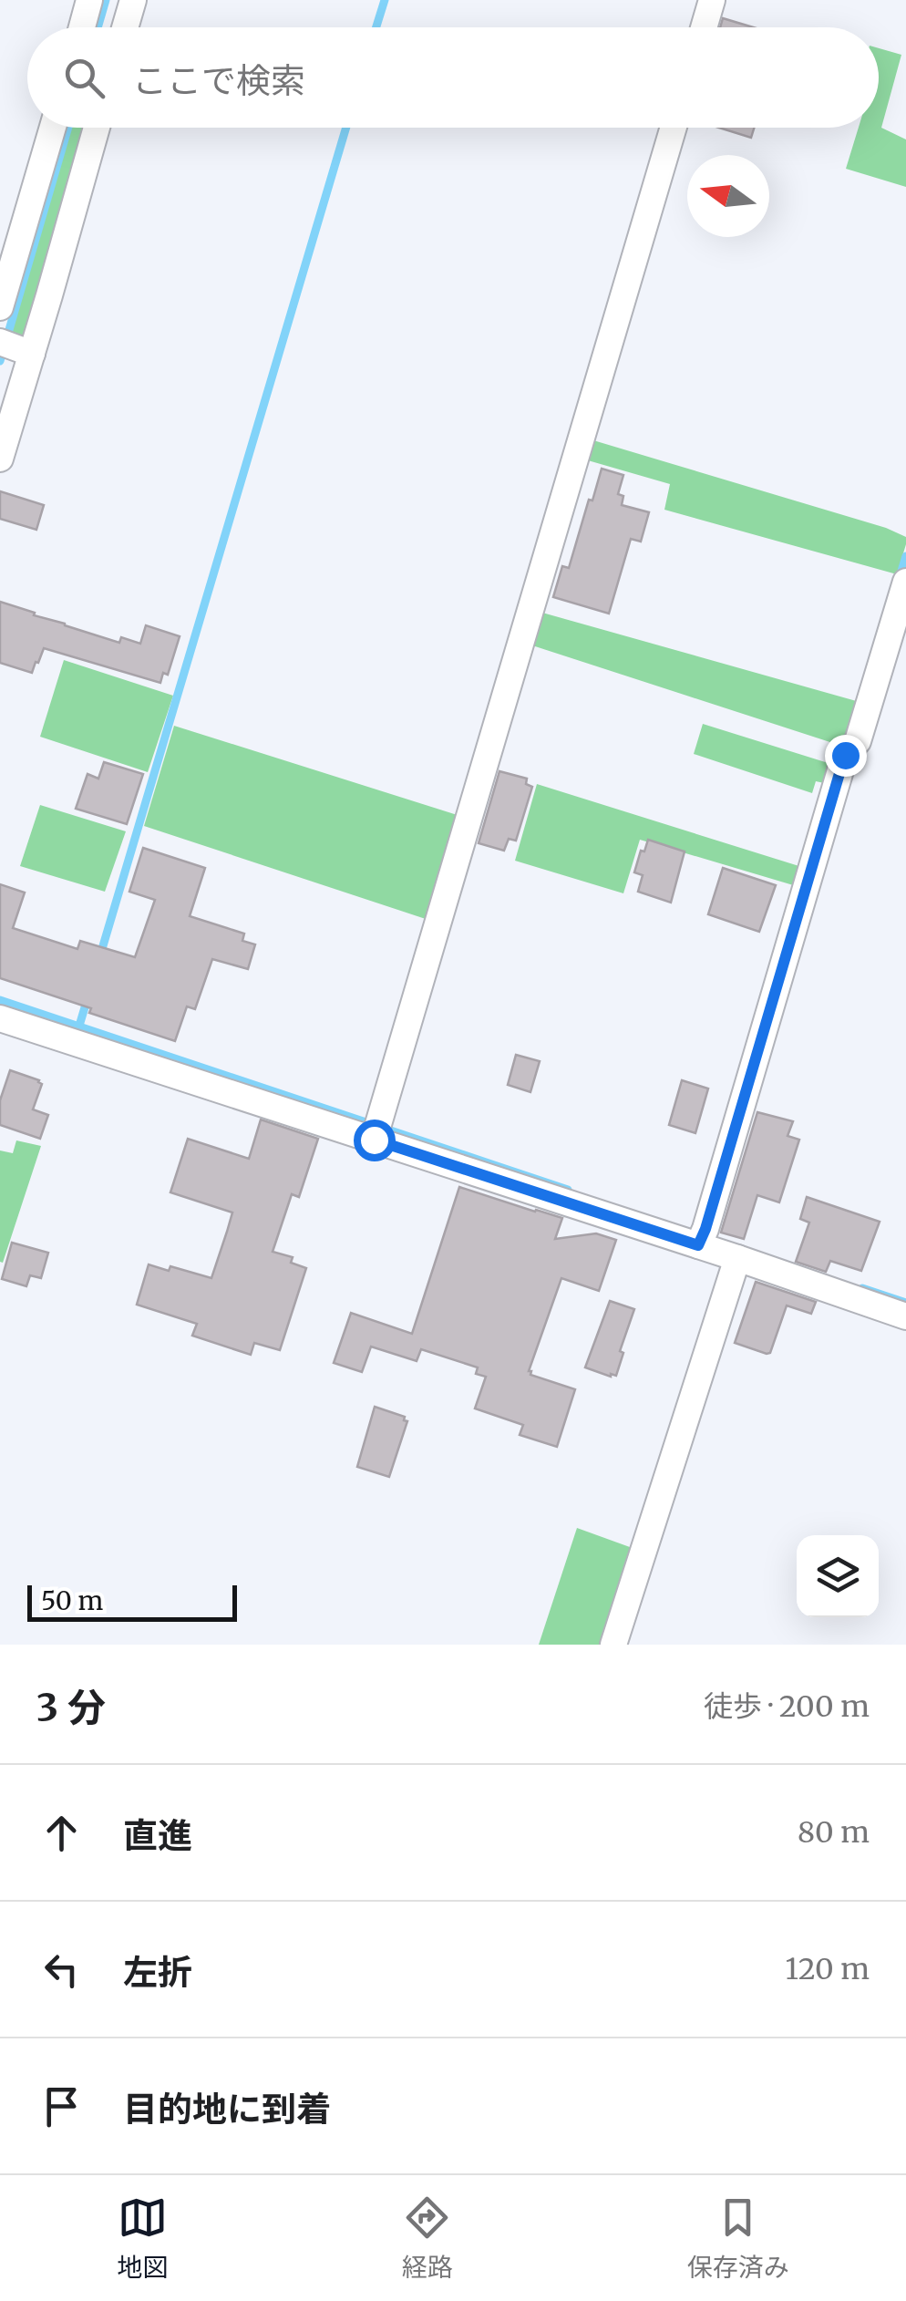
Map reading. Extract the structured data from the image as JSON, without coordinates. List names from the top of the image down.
{
  "scale_bar": "50 m",
  "north": "left",
  "page": {
    "search": "ここで検索",
    "scale": "50 m",
    "heading": ["3 分", "徒歩 · 200 m"],
    "list": [
      ["直進", "80 m"],
      ["左折", "120 m"],
      "目的地に到着"
    ],
    "nav": ["地図", "経路", "保存済み"]
  }
}
